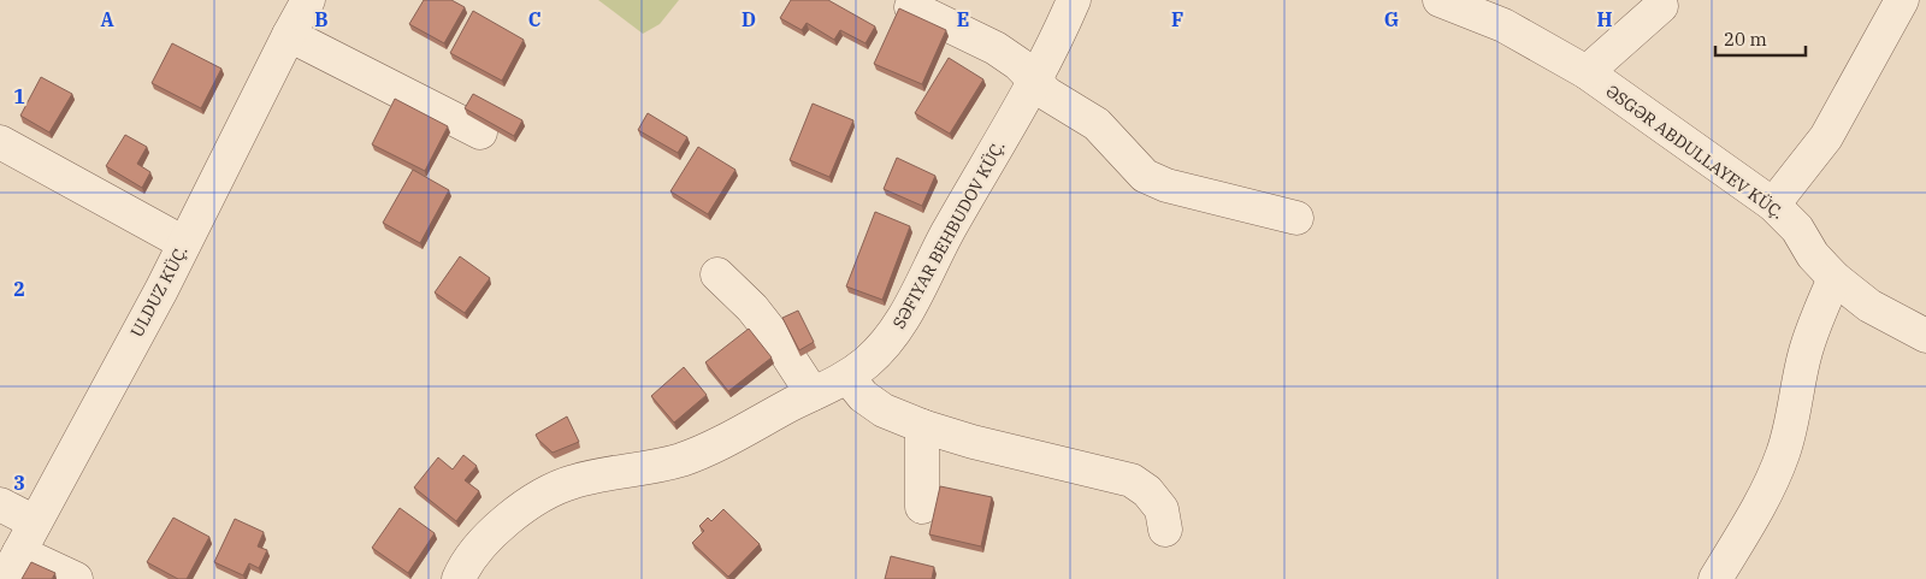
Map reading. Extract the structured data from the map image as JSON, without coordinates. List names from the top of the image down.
{
  "streets": {
    "street": ["ƏSGƏR ABDULLAYEV KÜÇ.", "SƏFIYAR BEHBUDOV KÜÇ.", "ULDUZ KÜÇ."]
  },
  "scale_bar": "20 m",
  "grid": {
    "columns": [
      "A",
      "B",
      "C",
      "D",
      "E",
      "F",
      "G",
      "H"
    ],
    "rows": ["1", "2", "3"]
  }
}
